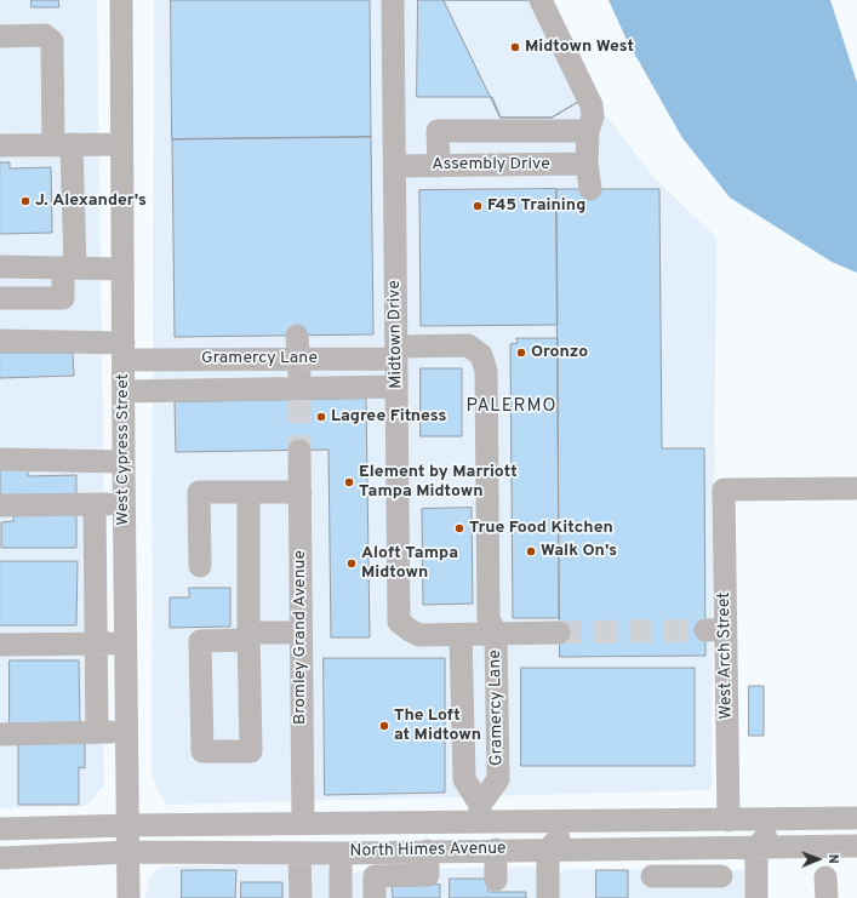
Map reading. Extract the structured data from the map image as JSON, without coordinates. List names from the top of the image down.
{
  "streets": {
    "street": [
      "Assembly Drive",
      "Midtown Drive",
      "Gramercy Lane",
      "West Cypress Street",
      "Bromley Grand Avenue",
      "West Arch Street",
      "North Himes Avenue"
    ]
  },
  "crossings": [
    ["Assembly Drive", "Midtown Drive"],
    ["Midtown Drive", "Gramercy Lane"],
    ["Gramercy Lane", "West Cypress Street"],
    ["Gramercy Lane", "North Himes Avenue"],
    ["West Cypress Street", "North Himes Avenue"],
    ["Bromley Grand Avenue", "North Himes Avenue"],
    ["West Arch Street", "North Himes Avenue"]
  ],
  "districts": ["PALERMO"],
  "places": [
    "Midtown West",
    "J. Alexander's",
    "F45 Training",
    "Oronzo",
    "Lagree Fitness",
    "Element by Marriott Tampa Midtown",
    "True Food Kitchen",
    "Walk On's",
    "Aloft Tampa Midtown",
    "The Loft at Midtown"
  ],
  "north": "right"
}
